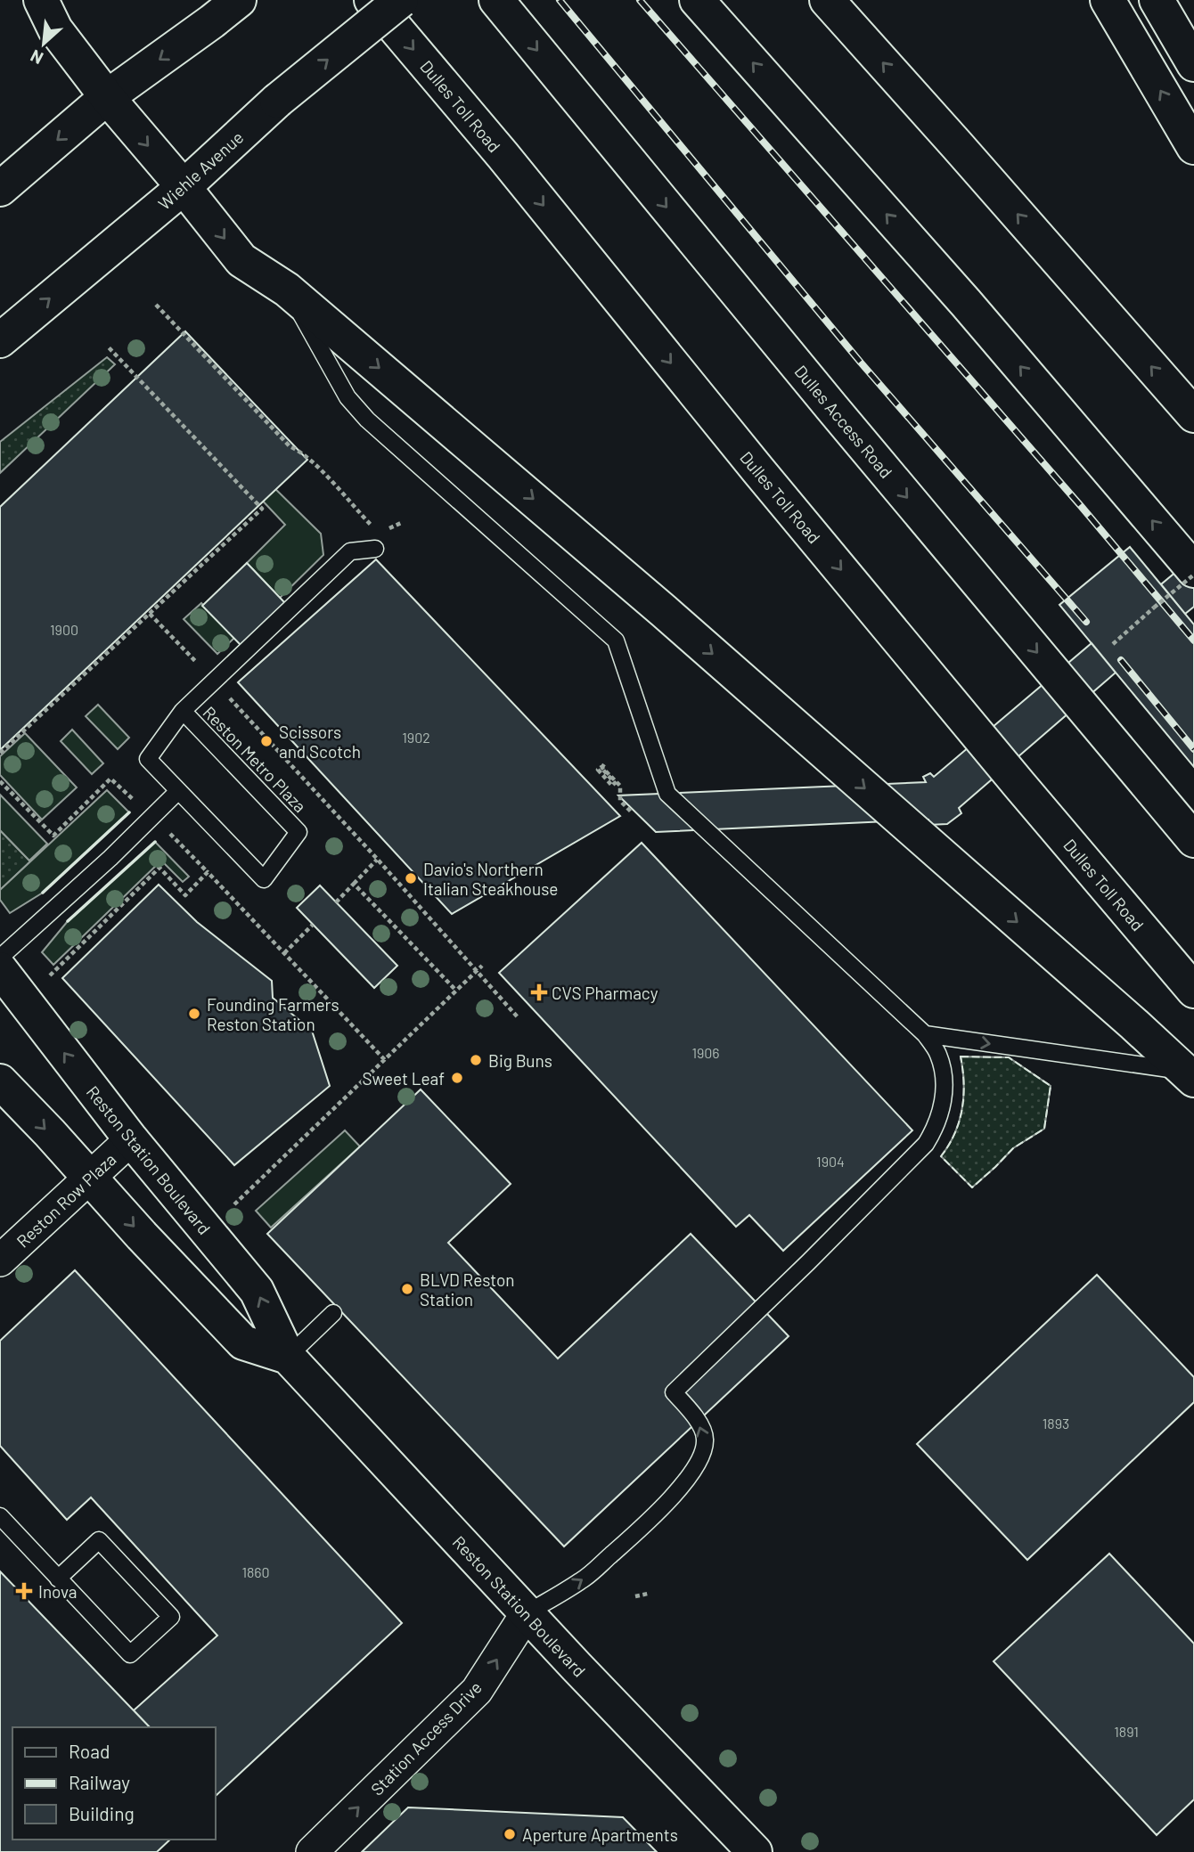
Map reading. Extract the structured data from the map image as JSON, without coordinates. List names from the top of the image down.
{
  "streets": {
    "main road": [
      "Dulles Toll Road",
      "Wiehle Avenue",
      "Dulles Access Road",
      "Reston Station Boulevard"
    ],
    "street": ["Reston Row Plaza", "Station Access Drive"],
    "lane": ["Reston Metro Plaza"]
  },
  "crossings": [
    ["Reston Station Boulevard", "Reston Row Plaza"],
    ["Reston Station Boulevard", "Station Access Drive"]
  ],
  "one_way": ["Station Access Drive"],
  "places": {
    "other": [
      "Scissors and Scotch",
      "Davio's Northern Italian Steakhouse",
      "Founding Farmers Reston Station",
      "Big Buns",
      "Sweet Leaf",
      "BLVD Reston Station",
      "Aperture Apartments"
    ],
    "health": ["CVS Pharmacy", "Inova"]
  },
  "house_numbers": [
    "1900",
    "1902",
    "1906",
    "1904",
    "1893",
    "1860",
    "1891"
  ],
  "legend": ["Road", "Railway", "Building"],
  "north": "bottom left"
}
